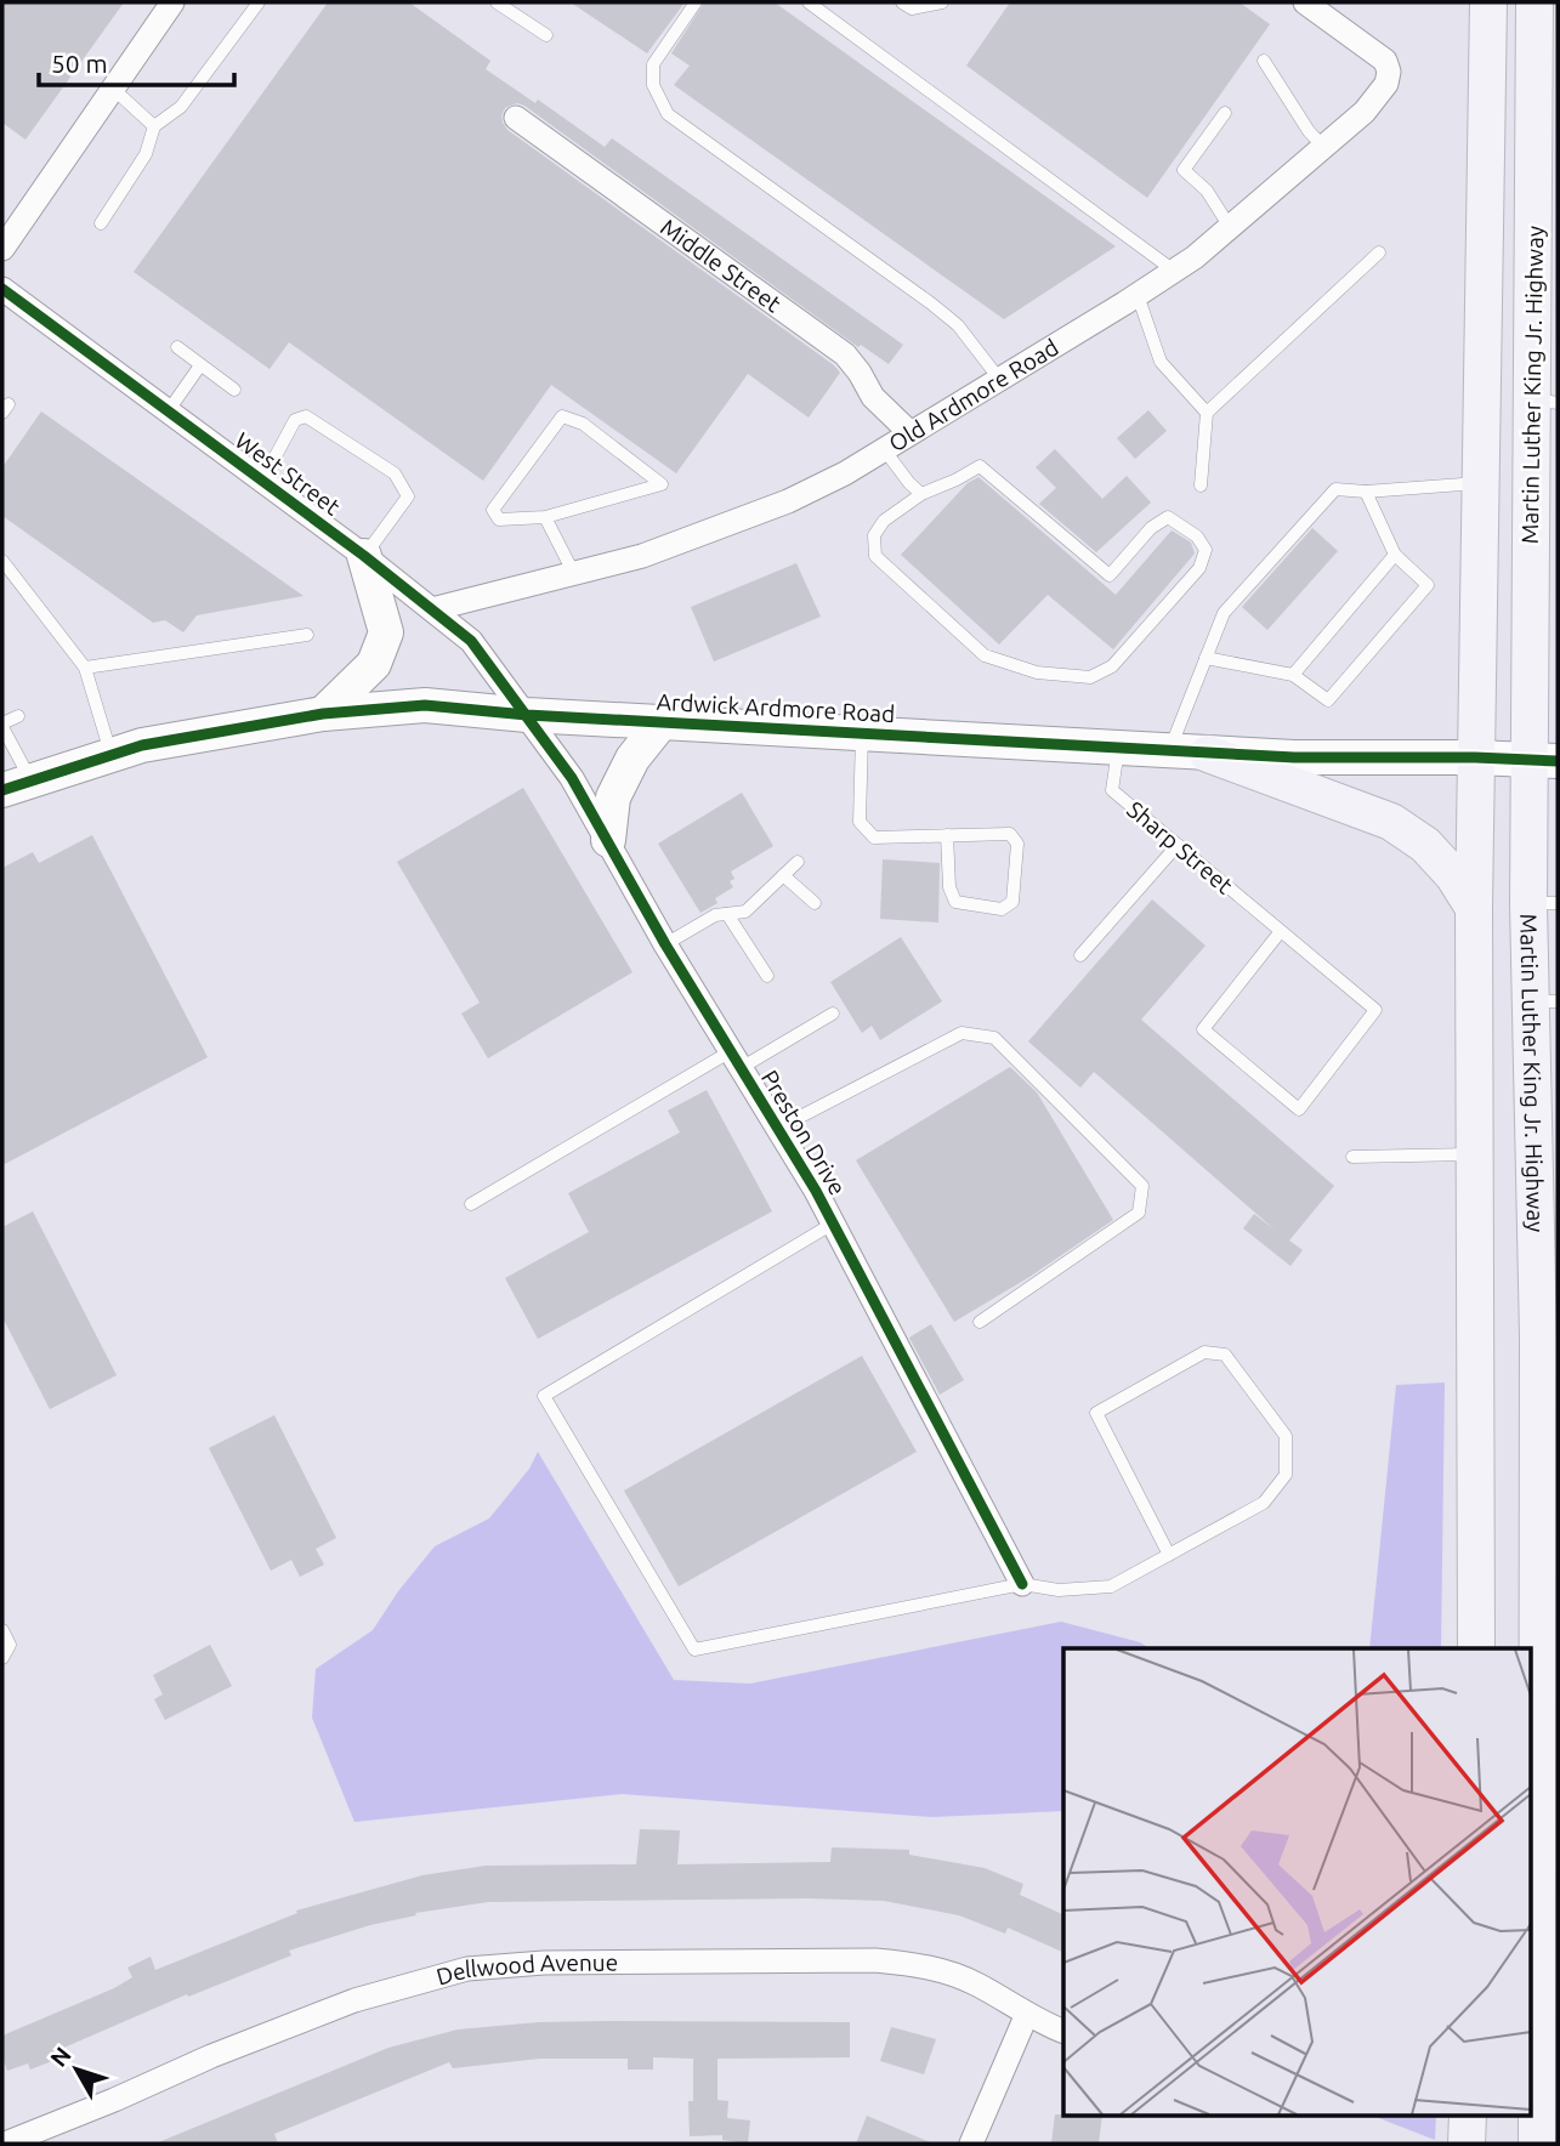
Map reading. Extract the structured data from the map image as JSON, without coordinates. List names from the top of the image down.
{
  "streets": {
    "main road": ["Martin Luther King Jr. Highway", "Ardwick Ardmore Road"],
    "street": [
      "Middle Street",
      "Old Ardmore Road",
      "West Street",
      "Preston Drive",
      "Dellwood Avenue"
    ],
    "lane": ["Sharp Street"]
  },
  "crossings": [
    ["Middle Street", "Old Ardmore Road"],
    ["Martin Luther King Jr. Highway", "Ardwick Ardmore Road"],
    ["Old Ardmore Road", "West Street"],
    ["West Street", "Ardwick Ardmore Road"],
    ["West Street", "Preston Drive"],
    ["Ardwick Ardmore Road", "Sharp Street"],
    ["Ardwick Ardmore Road", "Preston Drive"]
  ],
  "scale_bar": "50 m",
  "north": "top left"
}
